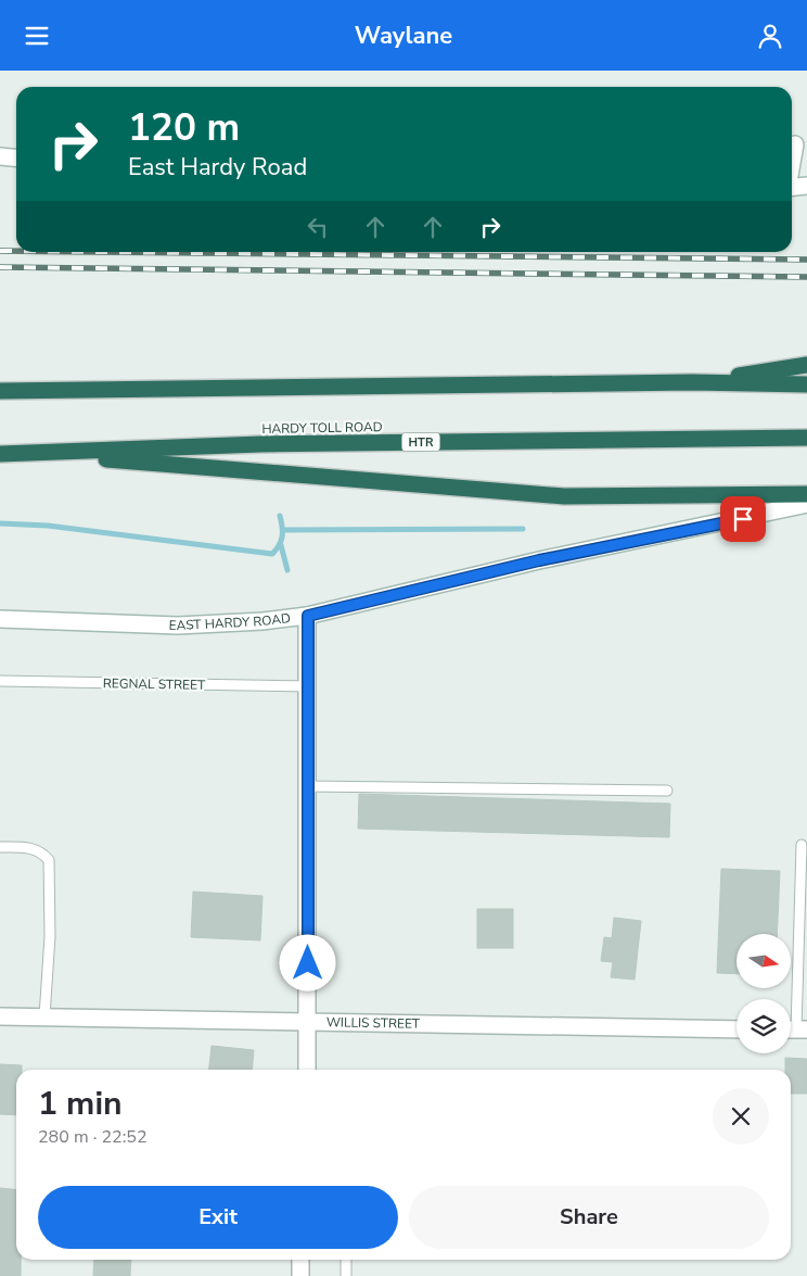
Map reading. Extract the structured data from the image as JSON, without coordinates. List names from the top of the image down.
{
  "streets": {
    "highway": ["HARDY TOLL ROAD", "HTR"],
    "street": ["EAST HARDY ROAD", "WILLIS STREET"],
    "lane": ["REGNAL STREET"]
  },
  "north": "right",
  "page": {
    "header": "Waylane",
    "turn": ["120 m", "East Hardy Road"],
    "heading": ["1 min", "280 m · 22:52"],
    "buttons": ["Exit", "Share"]
  }
}
